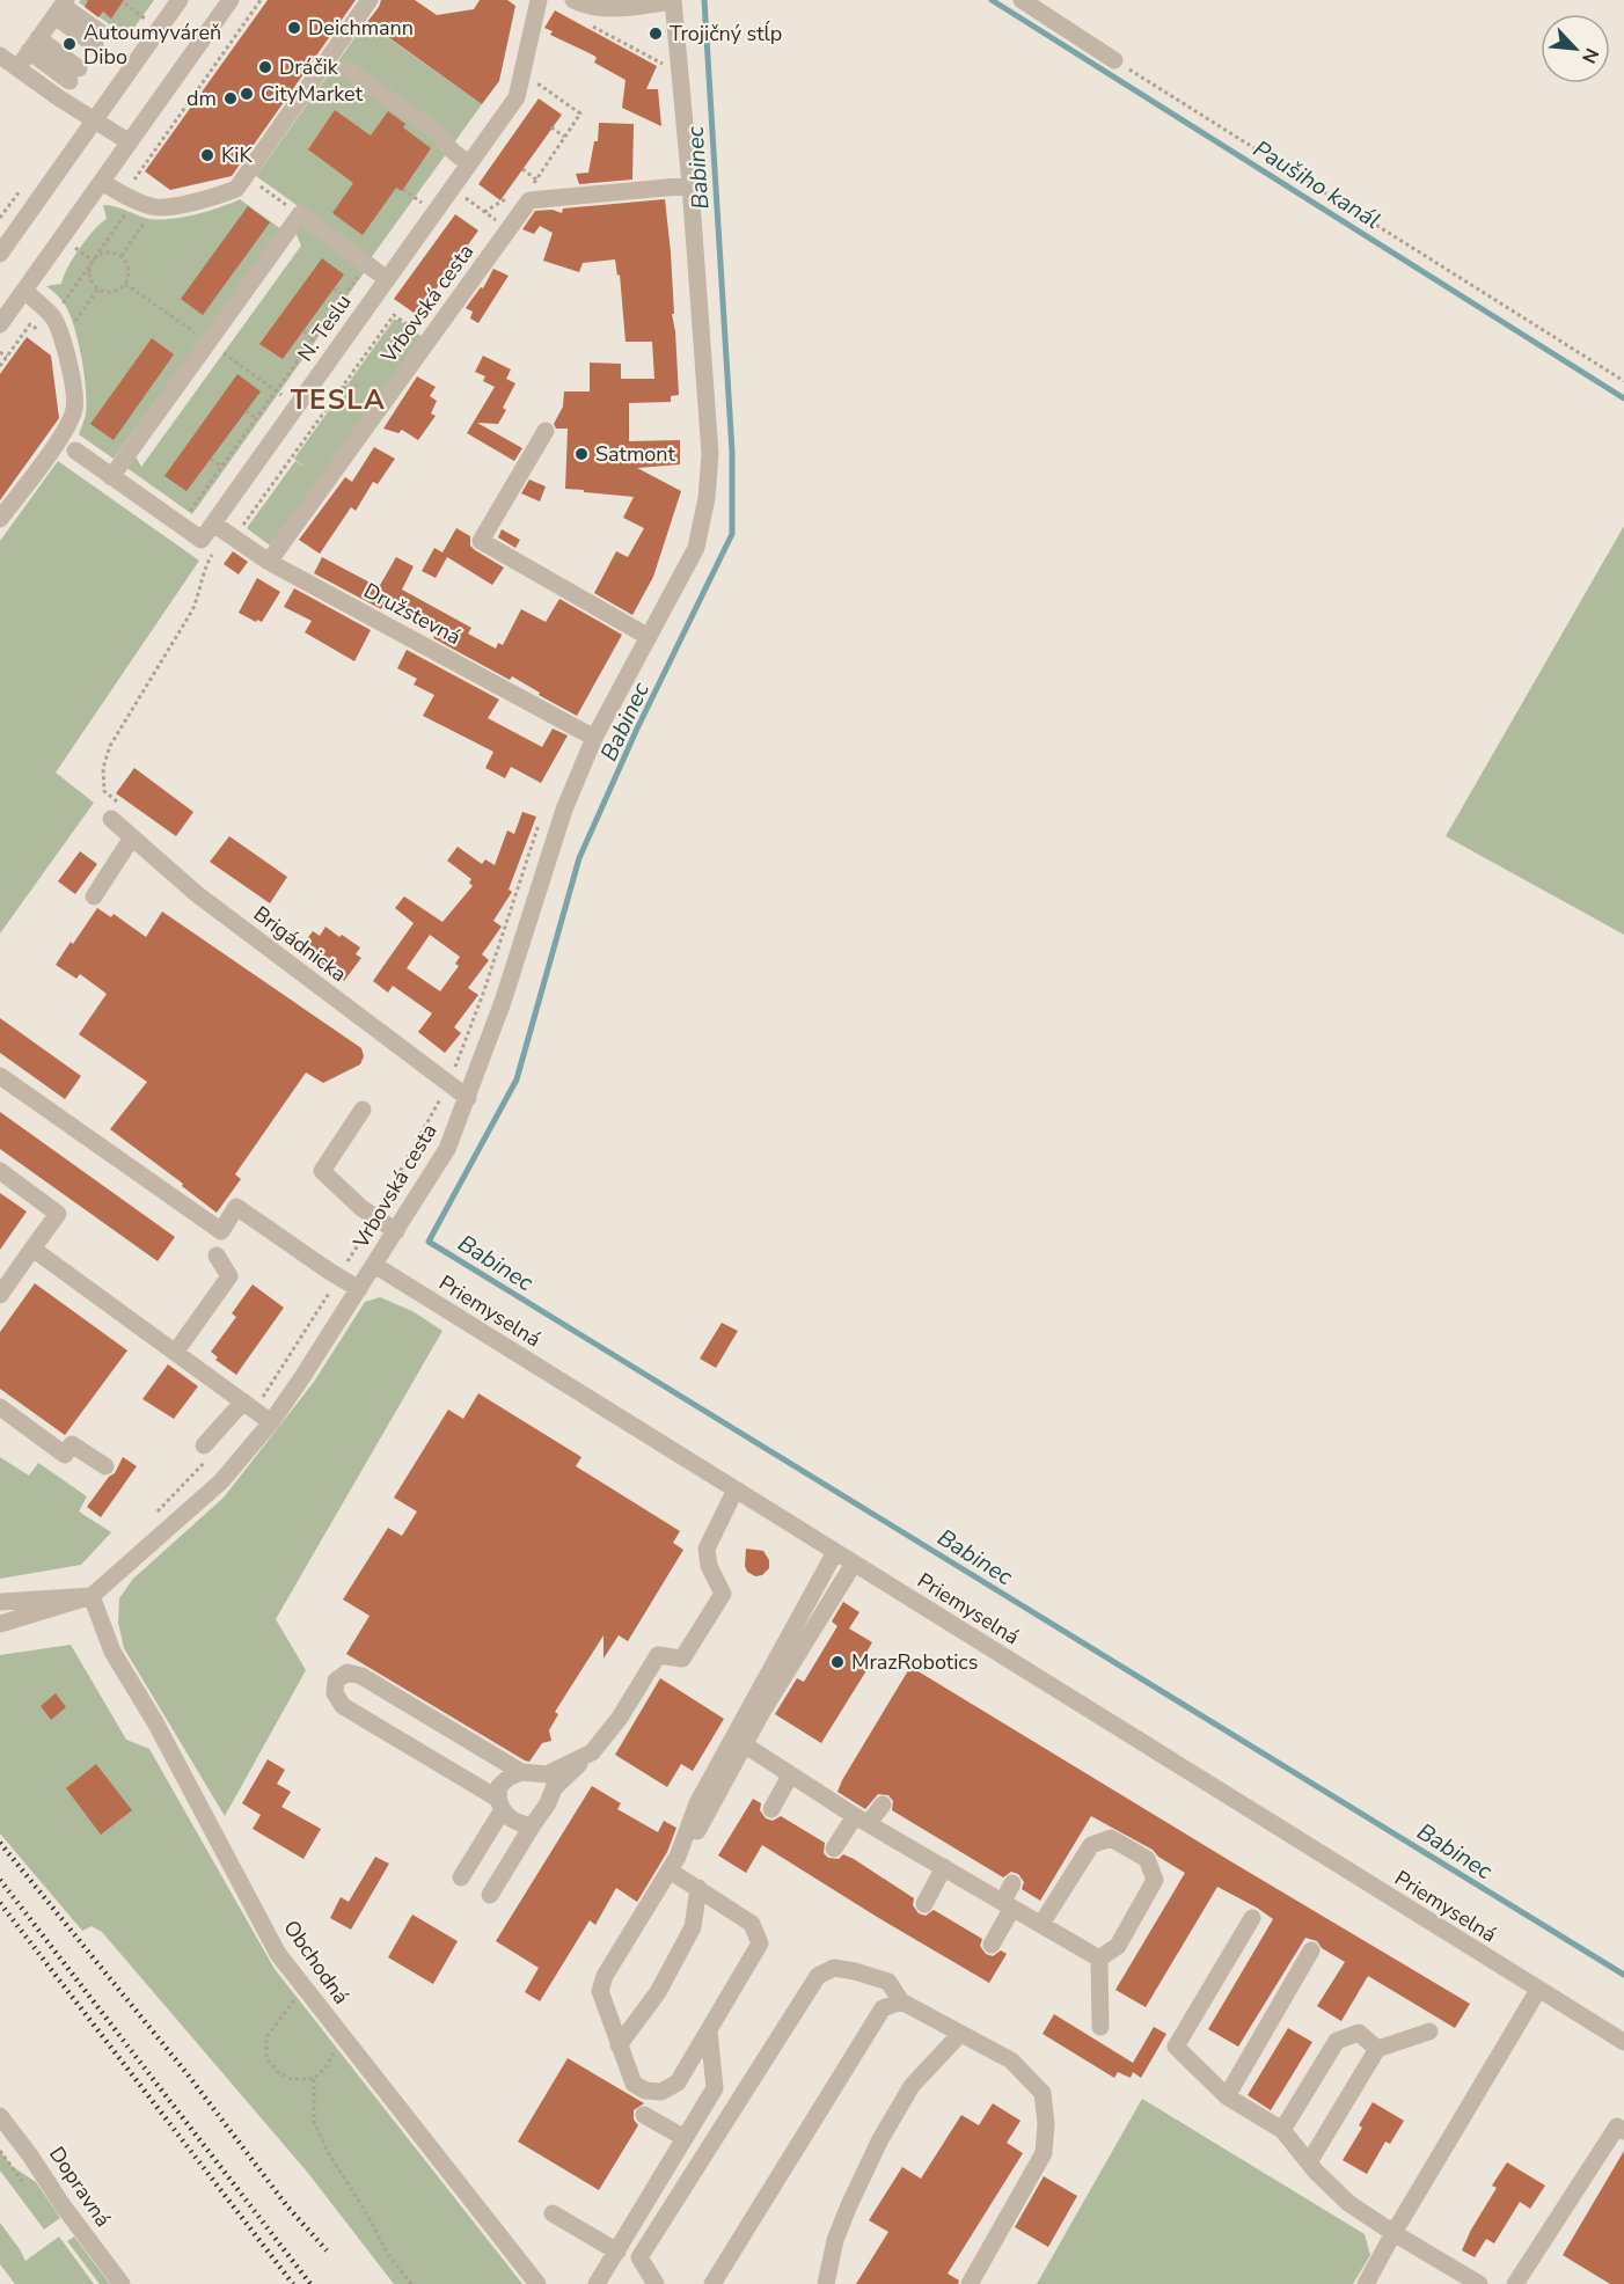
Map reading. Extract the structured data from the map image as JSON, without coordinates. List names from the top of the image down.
{
  "streets": {
    "street": [
      "Vrbovská cesta",
      "N. Teslu",
      "Družstevná",
      "Brigádnicka",
      "Priemyselná",
      "Obchodná",
      "Dopravná"
    ]
  },
  "crossings": [
    ["Vrbovská cesta", "Družstevná"],
    ["Vrbovská cesta", "Brigádnicka"],
    ["Vrbovská cesta", "Priemyselná"],
    ["Vrbovská cesta", "Obchodná"],
    ["N. Teslu", "Družstevná"]
  ],
  "districts": ["TESLA"],
  "water": ["Babinec", "Paušiho kanál"],
  "places": [
    "Deichmann",
    "Trojičný stĺp",
    "Autoumyváreň Dibo",
    "Dráčik",
    "CityMarket",
    "dm",
    "KiK",
    "Satmont",
    "MrazRobotics"
  ],
  "north": "bottom right"
}
